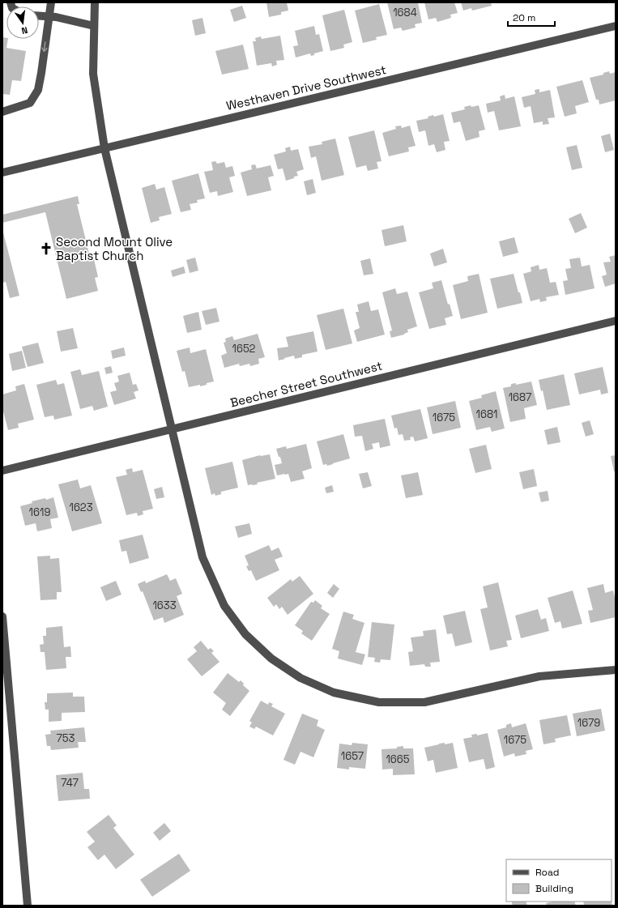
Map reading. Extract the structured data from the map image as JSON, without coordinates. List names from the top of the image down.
{
  "streets": {
    "street": ["Westhaven Drive Southwest", "Beecher Street Southwest"]
  },
  "places": {
    "church": ["Second Mount Olive Baptist Church"]
  },
  "house_numbers": [
    "1684",
    "1652",
    "1687",
    "1681",
    "1675",
    "1623",
    "1619",
    "1633",
    "1679",
    "753",
    "1675",
    "1657",
    "1665",
    "747"
  ],
  "legend": ["Road", "Building"],
  "scale_bar": "20 m",
  "north": "bottom"
}
